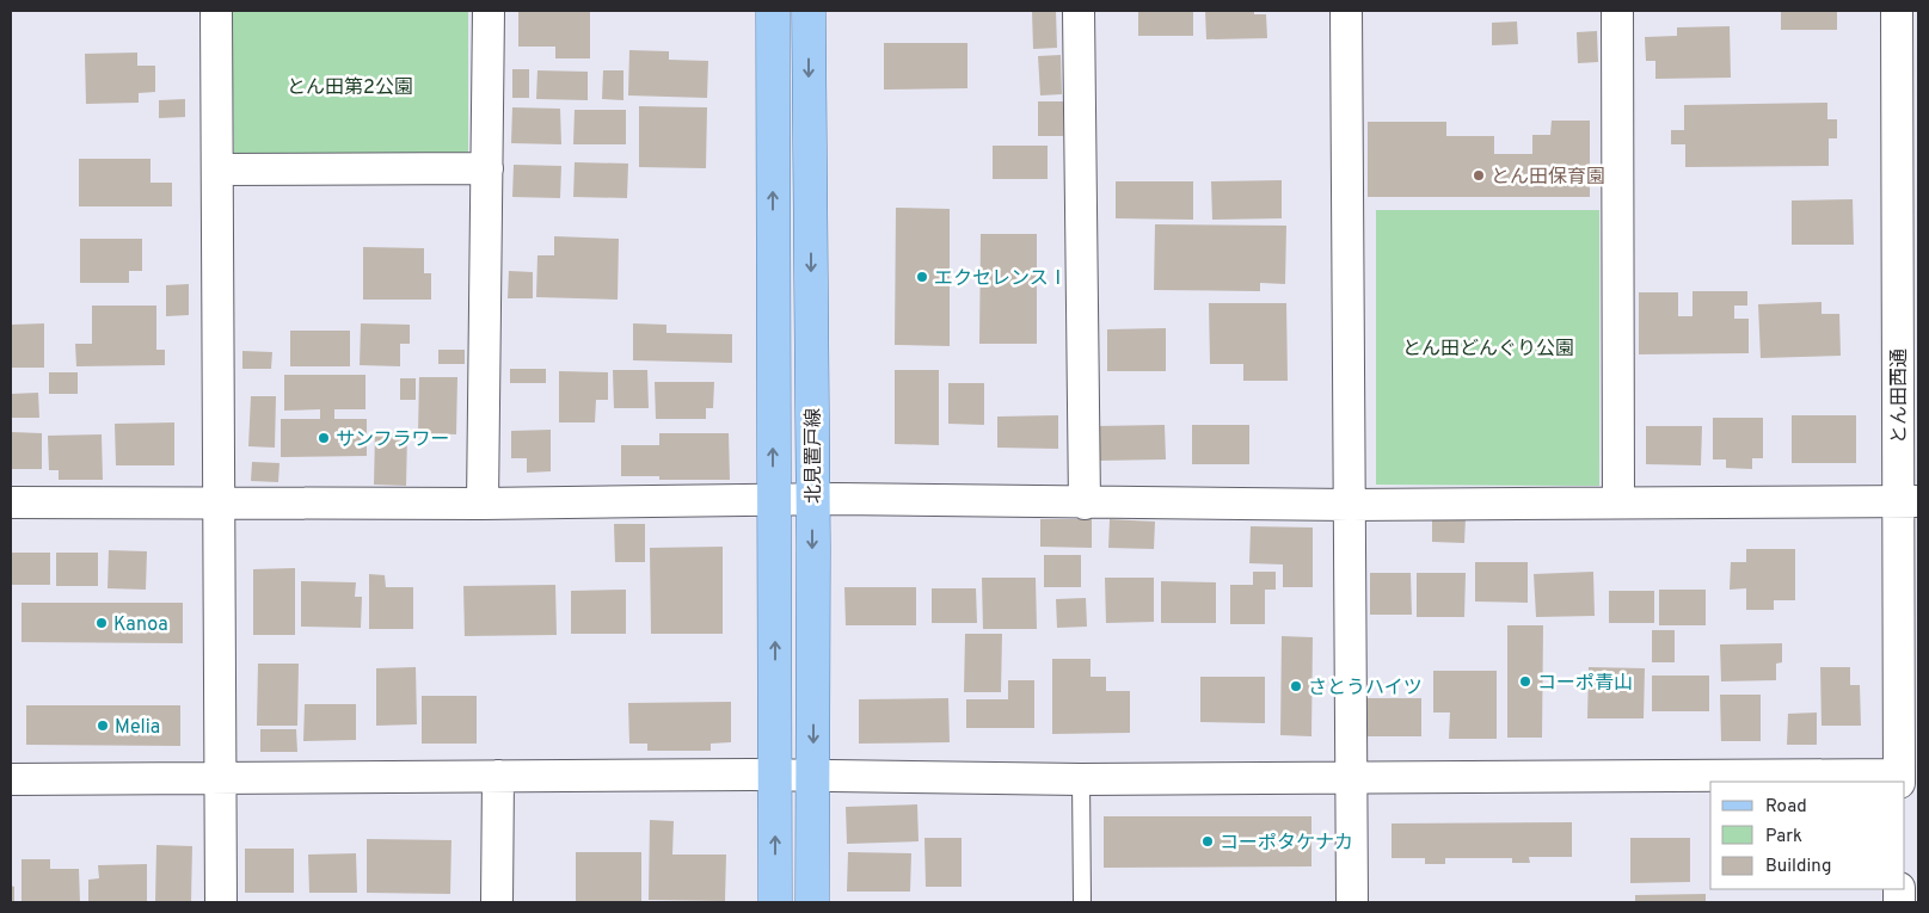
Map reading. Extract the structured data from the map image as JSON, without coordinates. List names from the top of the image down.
{
  "streets": {
    "main road": ["北見置戸線"],
    "street": ["とん田西通"]
  },
  "parks": ["とん田第2公園", "とん田どんぐり公園"],
  "places": [
    "とん田保育園",
    "エクセレンスⅠ",
    "サンフラワー",
    "Kanoa",
    "コーポ青山",
    "さとうハイツ",
    "Melia",
    "コーポタケナカ"
  ],
  "legend": ["Road", "Park", "Building"]
}
